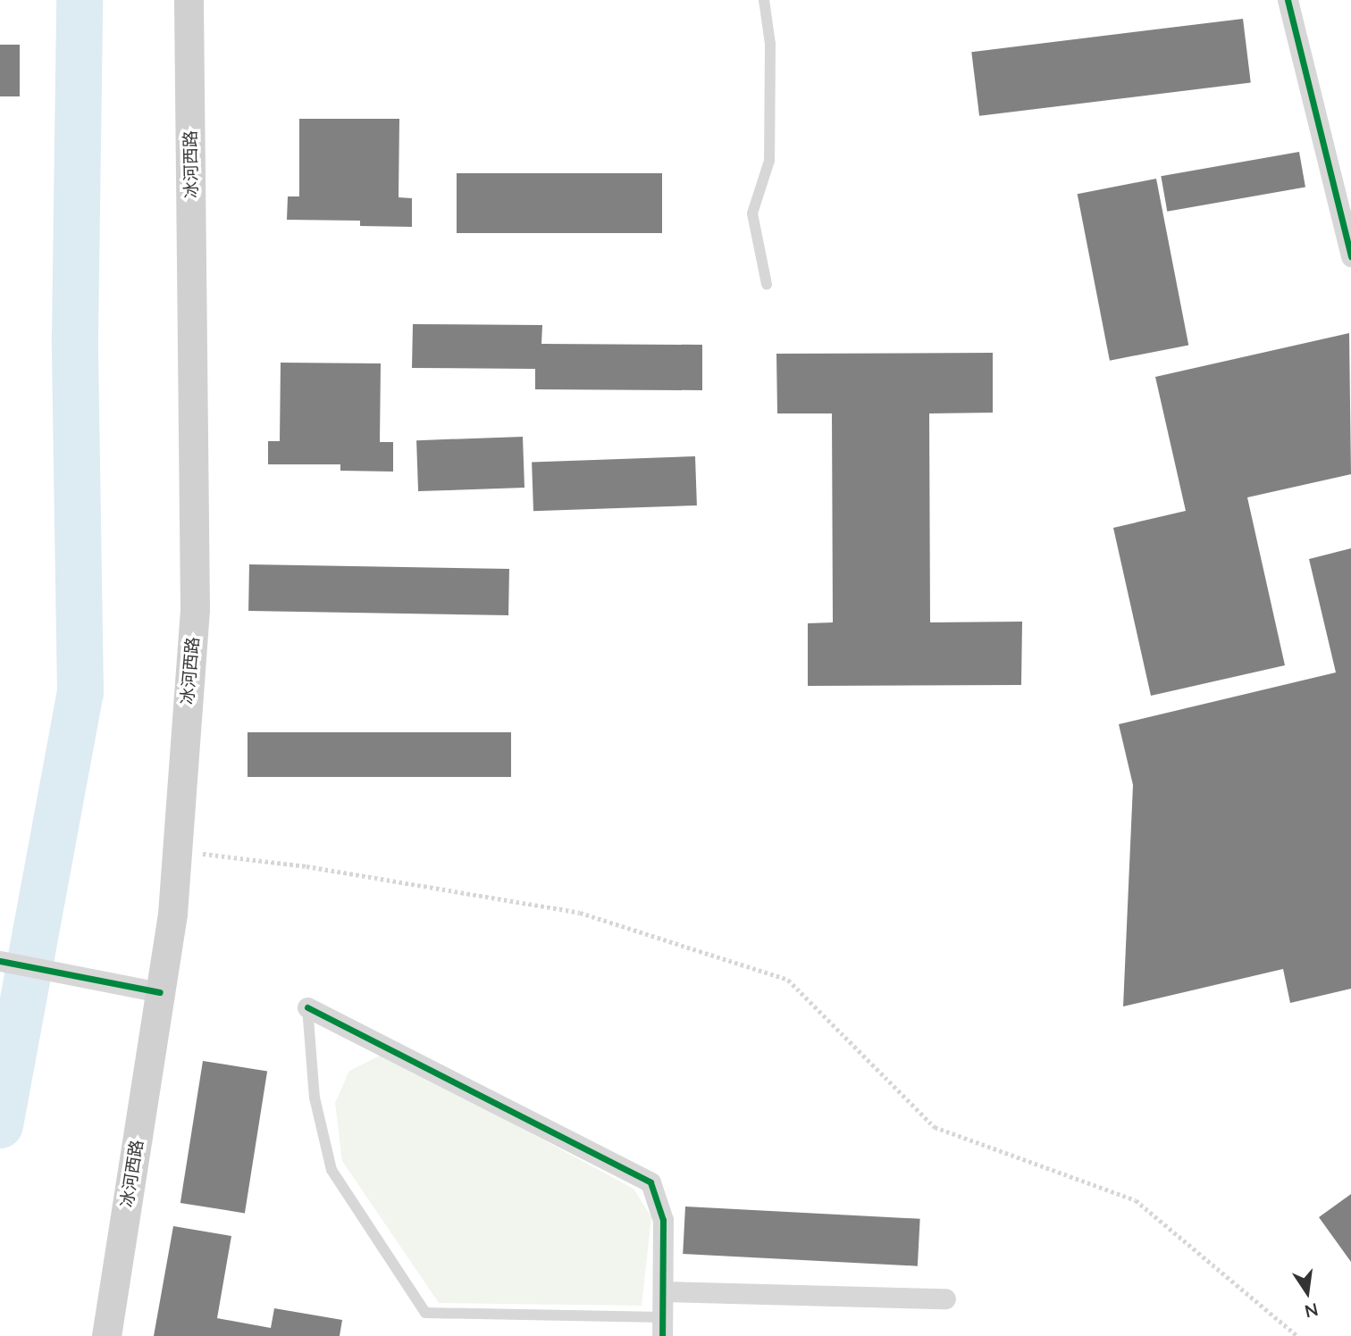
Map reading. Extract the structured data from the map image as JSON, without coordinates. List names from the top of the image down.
{
  "streets": {
    "main road": ["冰河西路"]
  },
  "north": "bottom"
}
